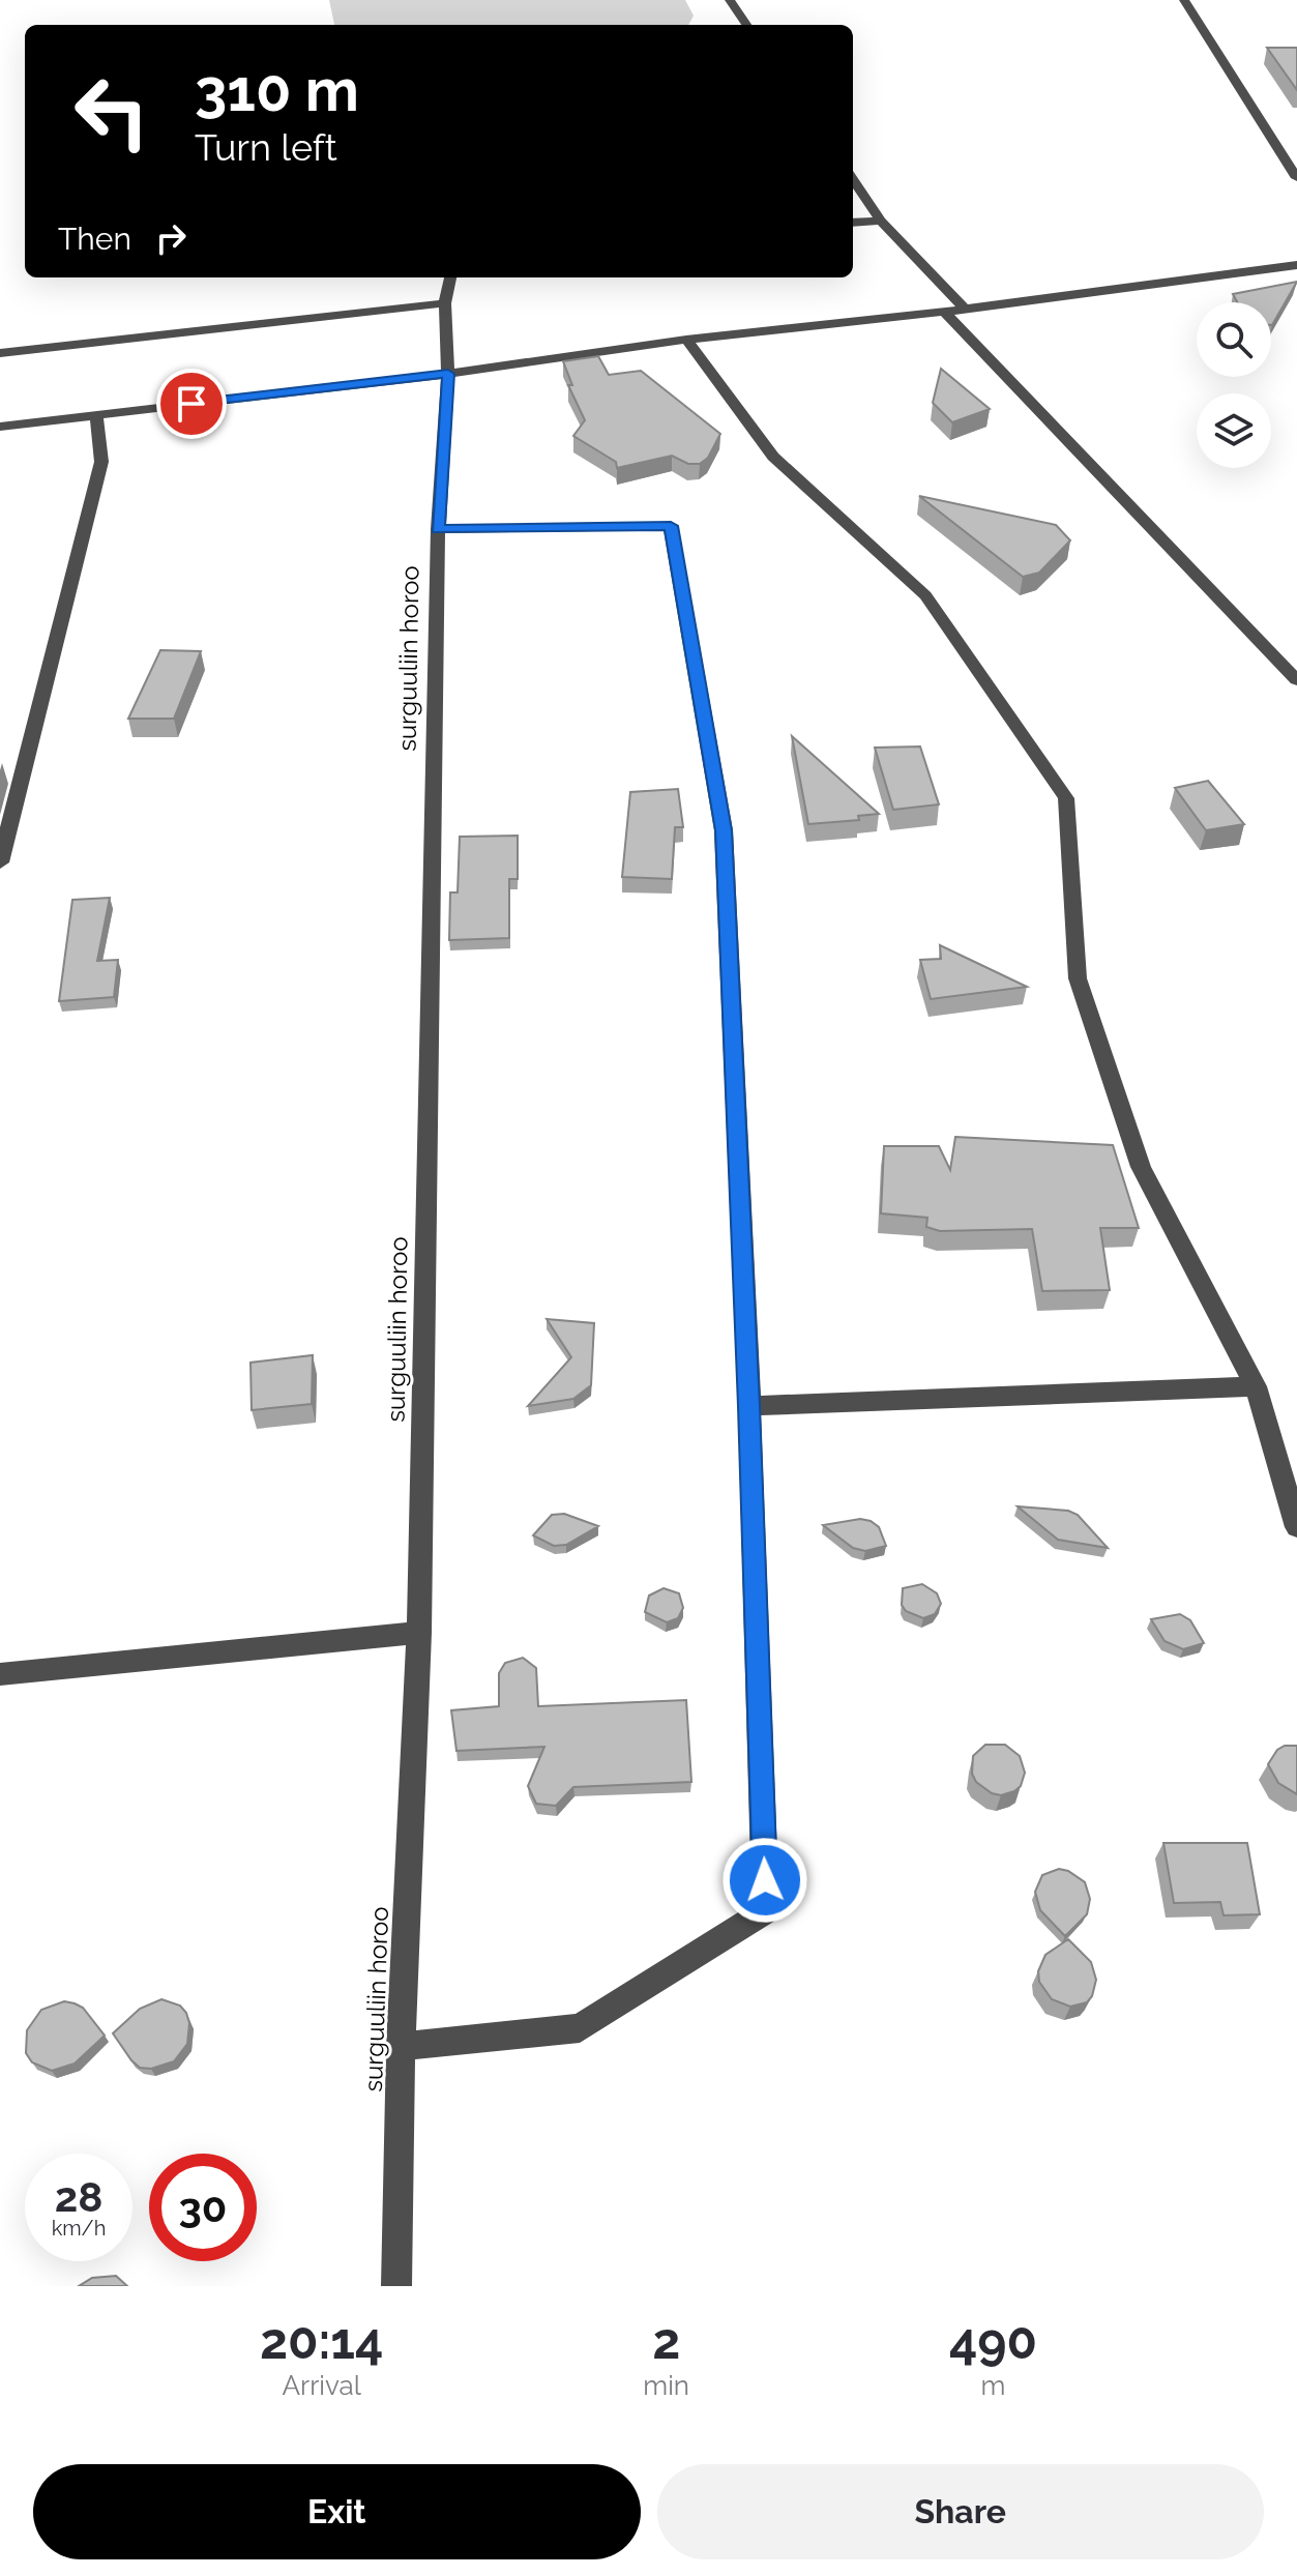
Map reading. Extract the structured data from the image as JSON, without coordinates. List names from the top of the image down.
{
  "streets": {
    "street": ["surguuliin horoo"]
  },
  "page": {
    "turn": ["310 m", "Turn left"],
    "then": "Then",
    "speed": "28 km/h",
    "limit": "30",
    "eta": [
      "20:14",
      "Arrival",
      "2",
      "min",
      "490",
      "m"
    ],
    "buttons": ["Exit", "Share"]
  }
}
